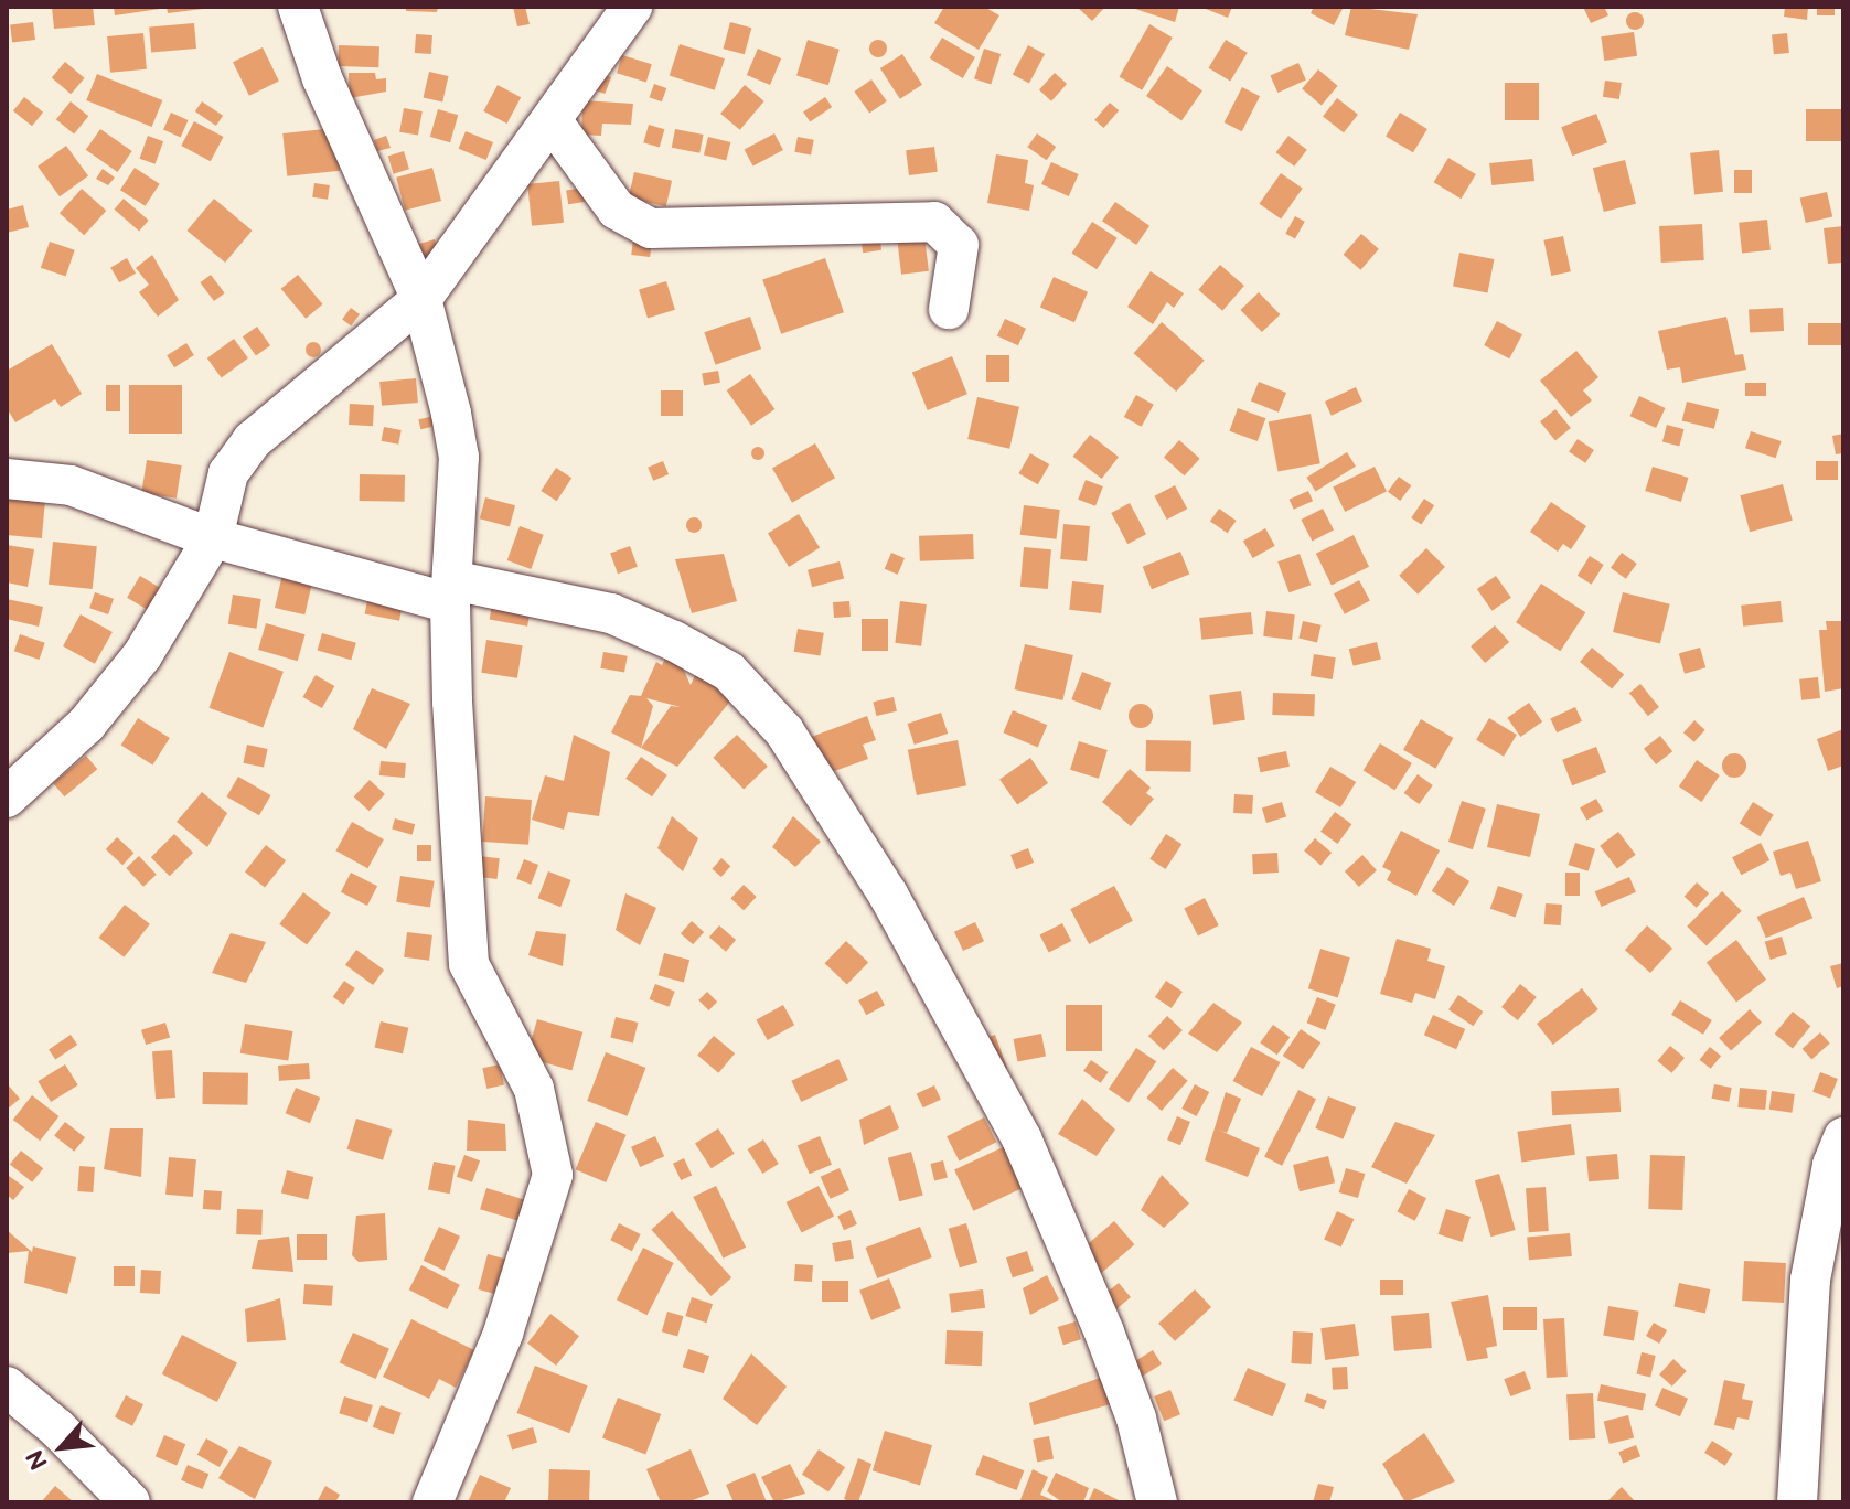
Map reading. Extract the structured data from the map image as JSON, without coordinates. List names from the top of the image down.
{
  "north": "bottom left"
}
